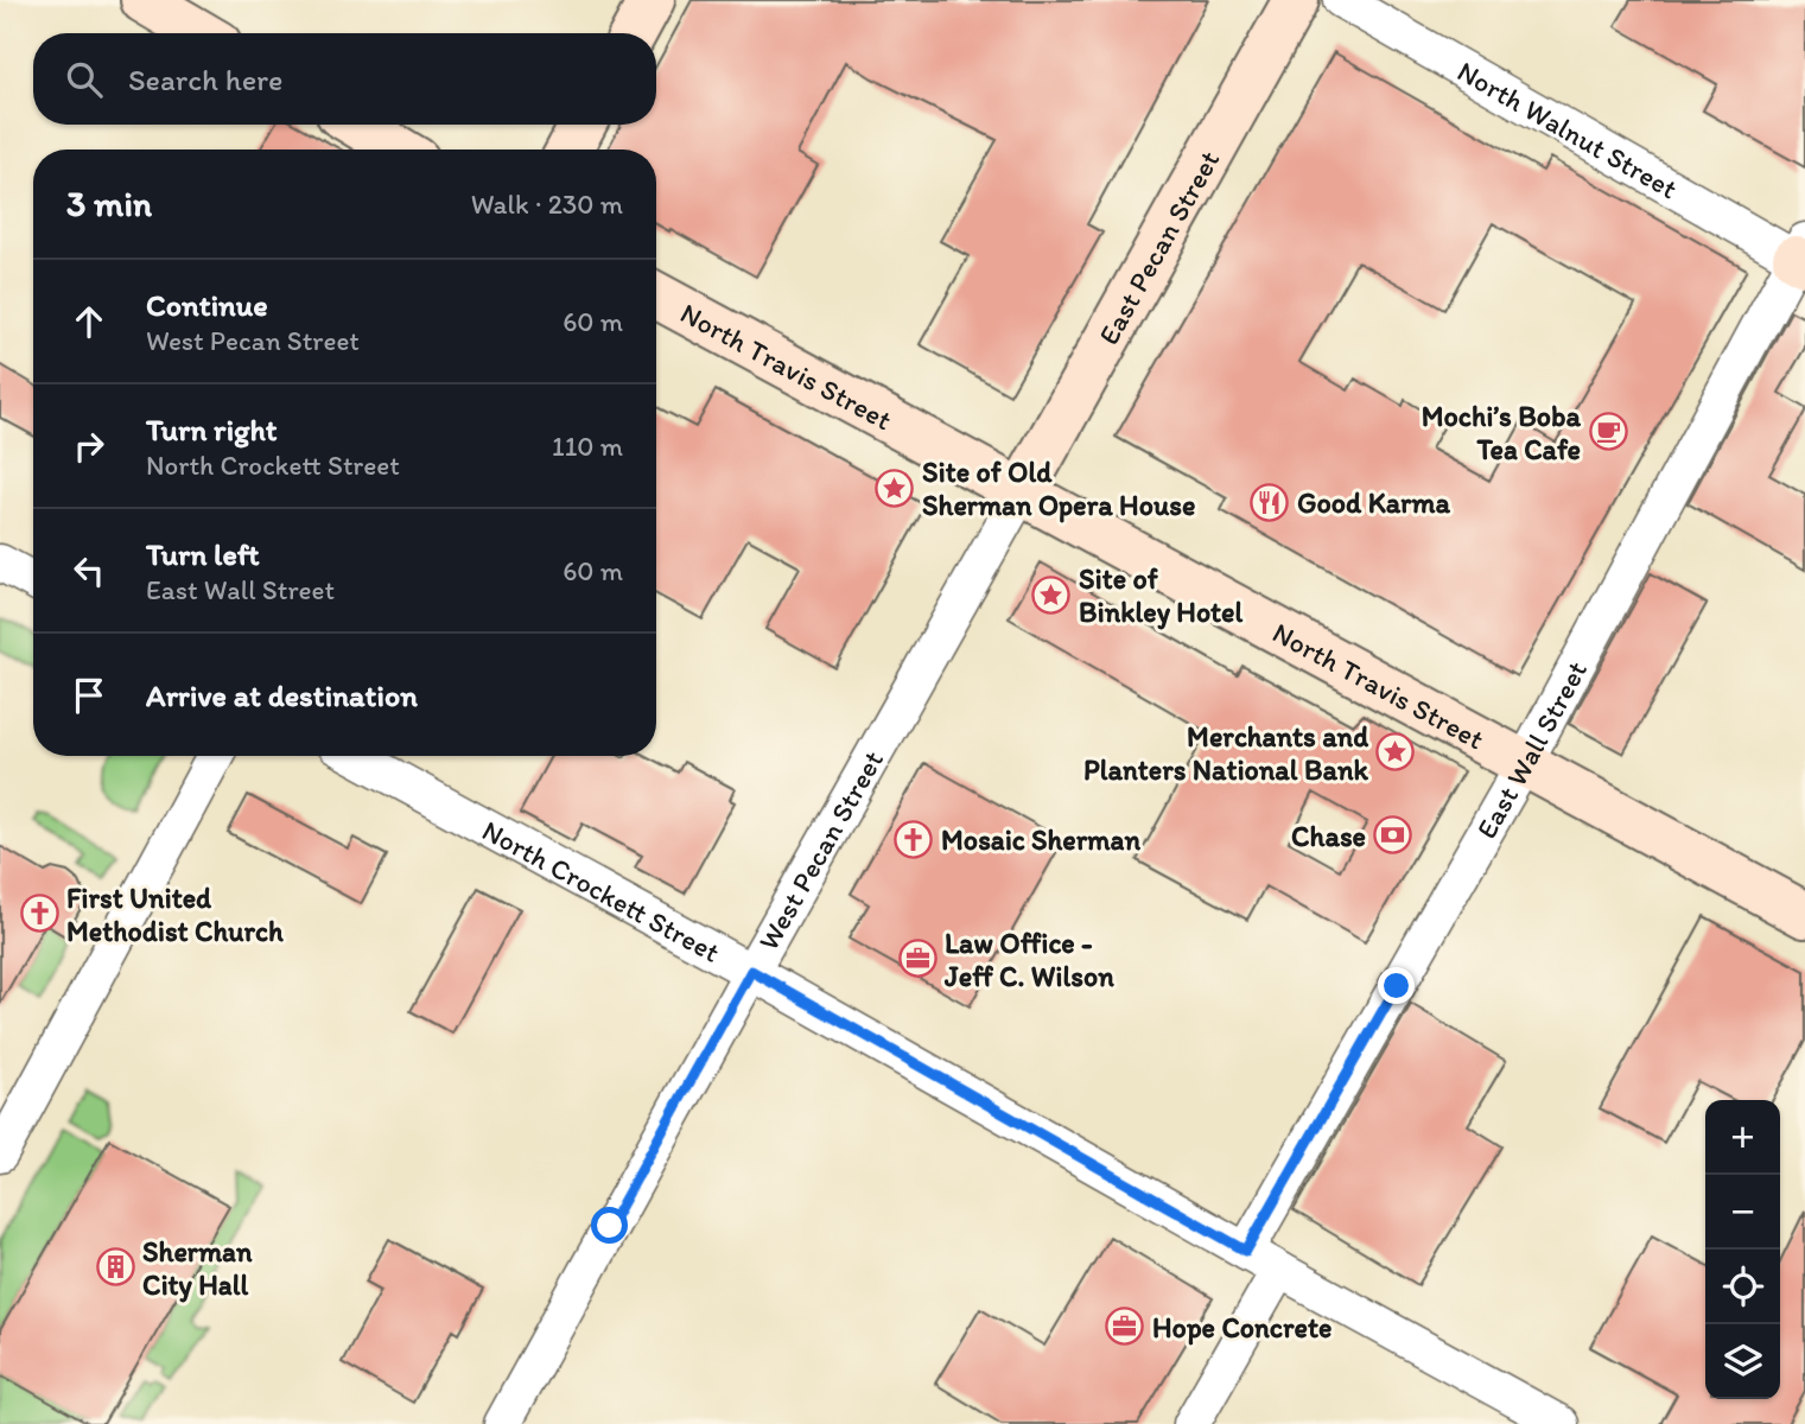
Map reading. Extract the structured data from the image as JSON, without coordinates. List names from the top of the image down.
{
  "streets": {
    "main road": ["East Pecan Street", "North Travis Street"],
    "street": [
      "North Walnut Street",
      "East Wall Street",
      "West Pecan Street",
      "North Crockett Street"
    ]
  },
  "crossings": [
    ["North Walnut Street", "East Wall Street"],
    ["East Pecan Street", "North Travis Street"],
    ["East Pecan Street", "West Pecan Street"],
    ["North Travis Street", "East Wall Street"],
    ["North Travis Street", "West Pecan Street"],
    ["East Wall Street", "North Crockett Street"],
    ["West Pecan Street", "North Crockett Street"]
  ],
  "places": {
    "cafe": ["Mochi’s Boba Tea Cafe"],
    "place": ["Site of Old Sherman Opera House", "Site of Binkley Hotel", "Merchants and Planters National Bank"],
    "restaurant": ["Good Karma"],
    "bank": ["Chase"],
    "church": ["Mosaic Sherman", "First United Methodist Church"],
    "office": ["Law Office - Jeff C. Wilson", "Hope Concrete"],
    "building": ["Sherman City Hall"]
  },
  "page": {
    "search": "Search here",
    "heading": ["3 min", "Walk · 230 m"],
    "list": [
      ["Continue", "West Pecan Street", "60 m"],
      ["Turn right", "North Crockett Street", "110 m"],
      ["Turn left", "East Wall Street", "60 m"],
      "Arrive at destination"
    ],
    "map_buttons": ["+", "−"]
  }
}
